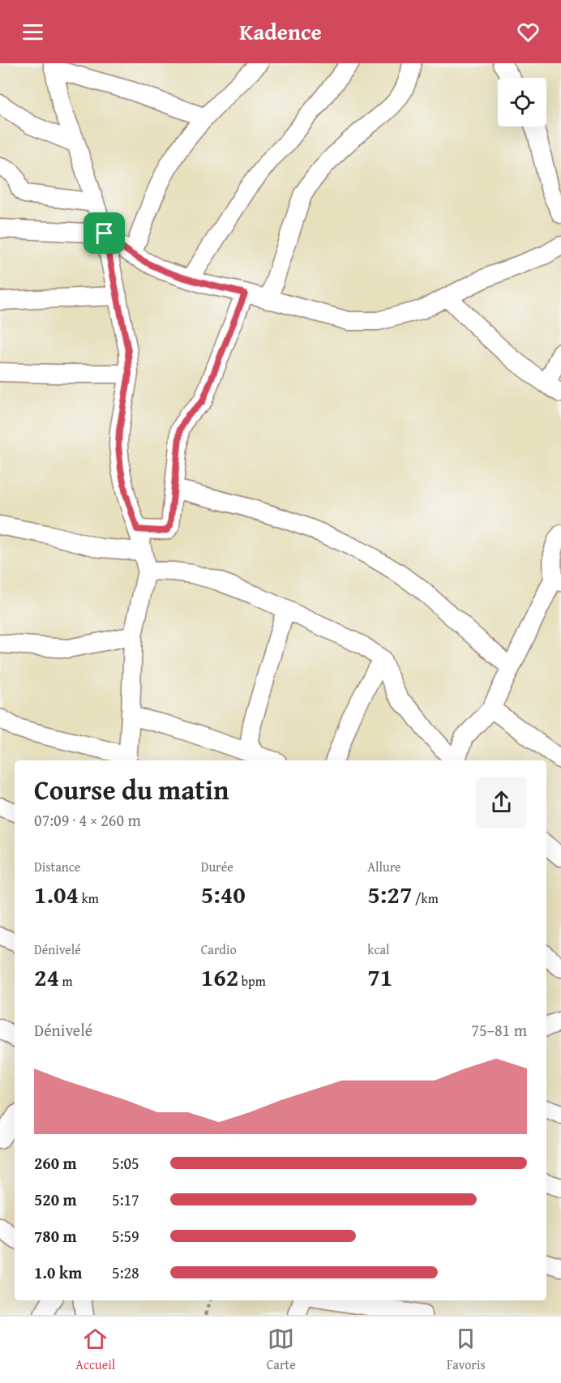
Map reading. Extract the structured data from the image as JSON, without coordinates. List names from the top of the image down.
{
  "page": {
    "header": "Kadence",
    "heading": ["Course du matin", "07:09 · 4 × 260 m"],
    "stats": [
      ["Distance", "1.04 km"],
      ["Durée", "5:40"],
      ["Allure", "5:27 /km"],
      ["Dénivelé", "24 m"],
      ["Cardio", "162 bpm"],
      ["kcal", "71"]
    ],
    "chart": ["Dénivelé", "75–81 m"],
    "list": [
      {
        "name": "260 m",
        "note": "5:05"
      },
      {
        "name": "520 m",
        "note": "5:17"
      },
      {
        "name": "780 m",
        "note": "5:59"
      },
      {
        "name": "1.0 km",
        "note": "5:28"
      }
    ],
    "tabs": ["Accueil", "Carte", "Favoris"]
  }
}
